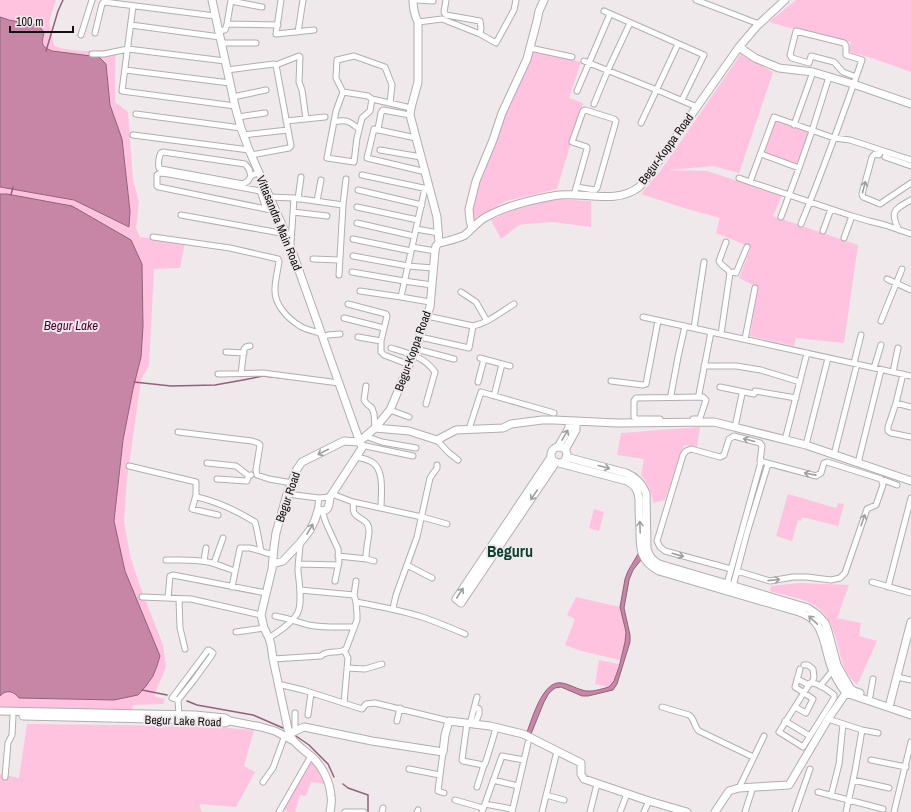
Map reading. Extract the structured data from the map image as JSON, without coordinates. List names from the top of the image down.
{
  "streets": {
    "main road": [
      "Begur-Koppa Road",
      "Vittasandra Main Road",
      "Begur Road",
      "Begur Lake Road"
    ]
  },
  "crossings": [
    ["Begur-Koppa Road", "Vittasandra Main Road"],
    ["Begur-Koppa Road", "Begur Road"],
    ["Vittasandra Main Road", "Begur Road"]
  ],
  "one_way": ["Begur Road"],
  "districts": ["Beguru"],
  "water": ["Begur Lake"],
  "scale_bar": "100 m"
}
